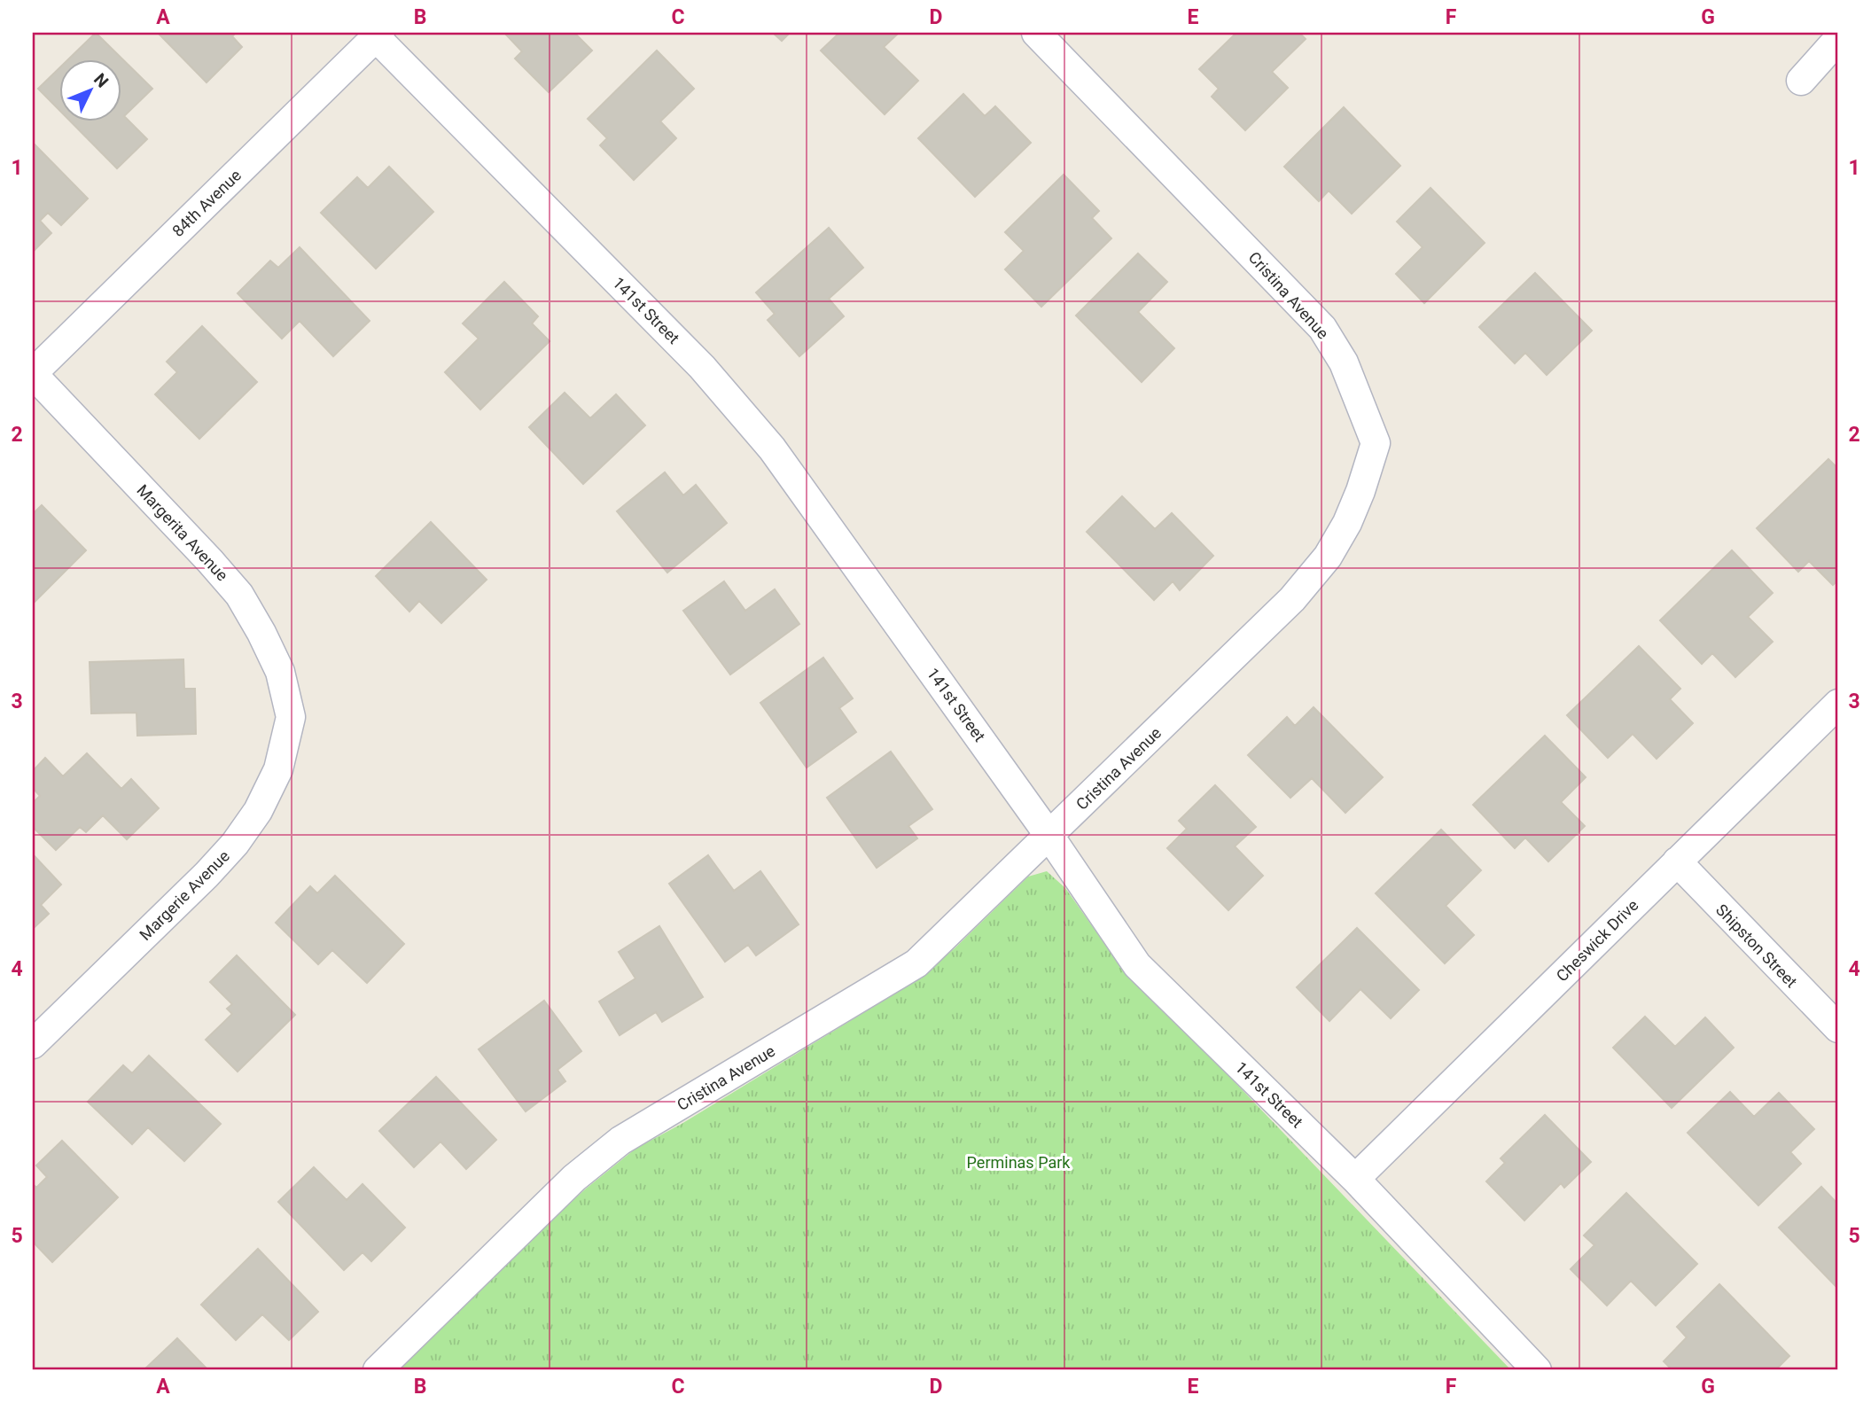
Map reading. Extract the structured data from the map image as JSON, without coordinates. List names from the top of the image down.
{
  "streets": {
    "street": [
      "84th Avenue",
      "Cristina Avenue",
      "141st Street",
      "Margerita Avenue",
      "Margerie Avenue",
      "Cheswick Drive",
      "Shipston Street"
    ]
  },
  "crossings": [
    ["84th Avenue", "141st Street"],
    ["84th Avenue", "Margerita Avenue"],
    ["Cristina Avenue", "141st Street"],
    ["141st Street", "Cheswick Drive"],
    ["Margerita Avenue", "Margerie Avenue"],
    ["Cheswick Drive", "Shipston Street"]
  ],
  "parks": ["Perminas Park"],
  "north": "top right",
  "grid": {
    "columns": [
      "A",
      "B",
      "C",
      "D",
      "E",
      "F",
      "G"
    ],
    "rows": [
      "1",
      "2",
      "3",
      "4",
      "5"
    ]
  }
}
